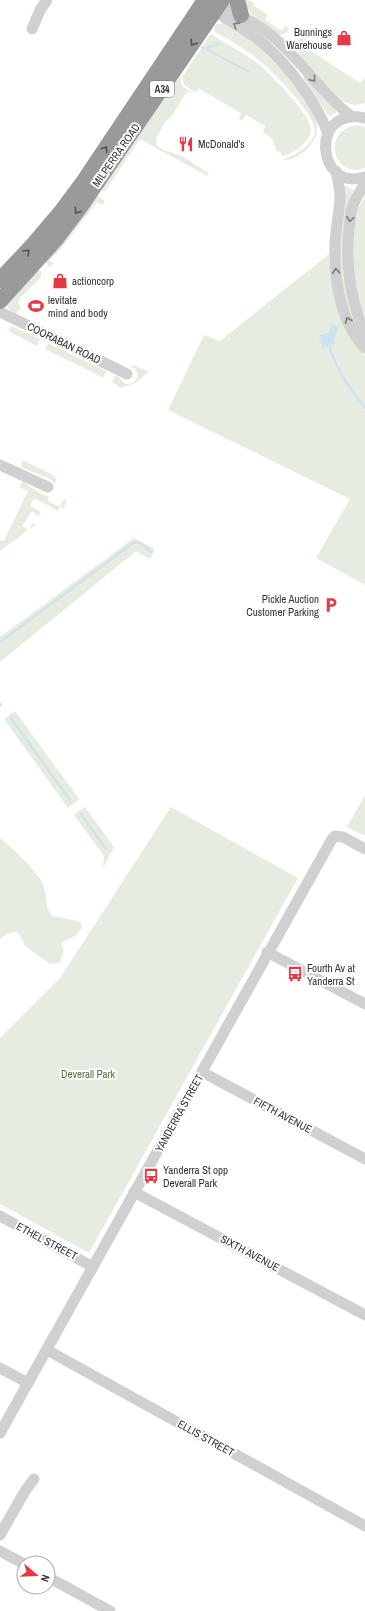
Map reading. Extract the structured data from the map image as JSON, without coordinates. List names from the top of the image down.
{
  "streets": {
    "highway": ["A34", "MILPERRA ROAD"],
    "street": [
      "COORABAN ROAD",
      "YANDERRA STREET",
      "FIFTH AVENUE",
      "ETHEL STREET",
      "SIXTH AVENUE",
      "ELLIS STREET"
    ]
  },
  "crossings": [
    ["YANDERRA STREET", "FIFTH AVENUE"],
    ["YANDERRA STREET", "ETHEL STREET"],
    ["YANDERRA STREET", "SIXTH AVENUE"],
    ["YANDERRA STREET", "ELLIS STREET"]
  ],
  "parks": ["Deverall Park"],
  "places": {
    "shop": ["Bunnings Warehouse", "actioncorp"],
    "restaurant": ["McDonald's"],
    "sports": ["levitate mind and body"],
    "parking": ["Pickle Auction Customer Parking"],
    "bus stop": ["Fourth Av at Yanderra St", "Yanderra St opp Deverall Park"]
  },
  "north": "right"
}
